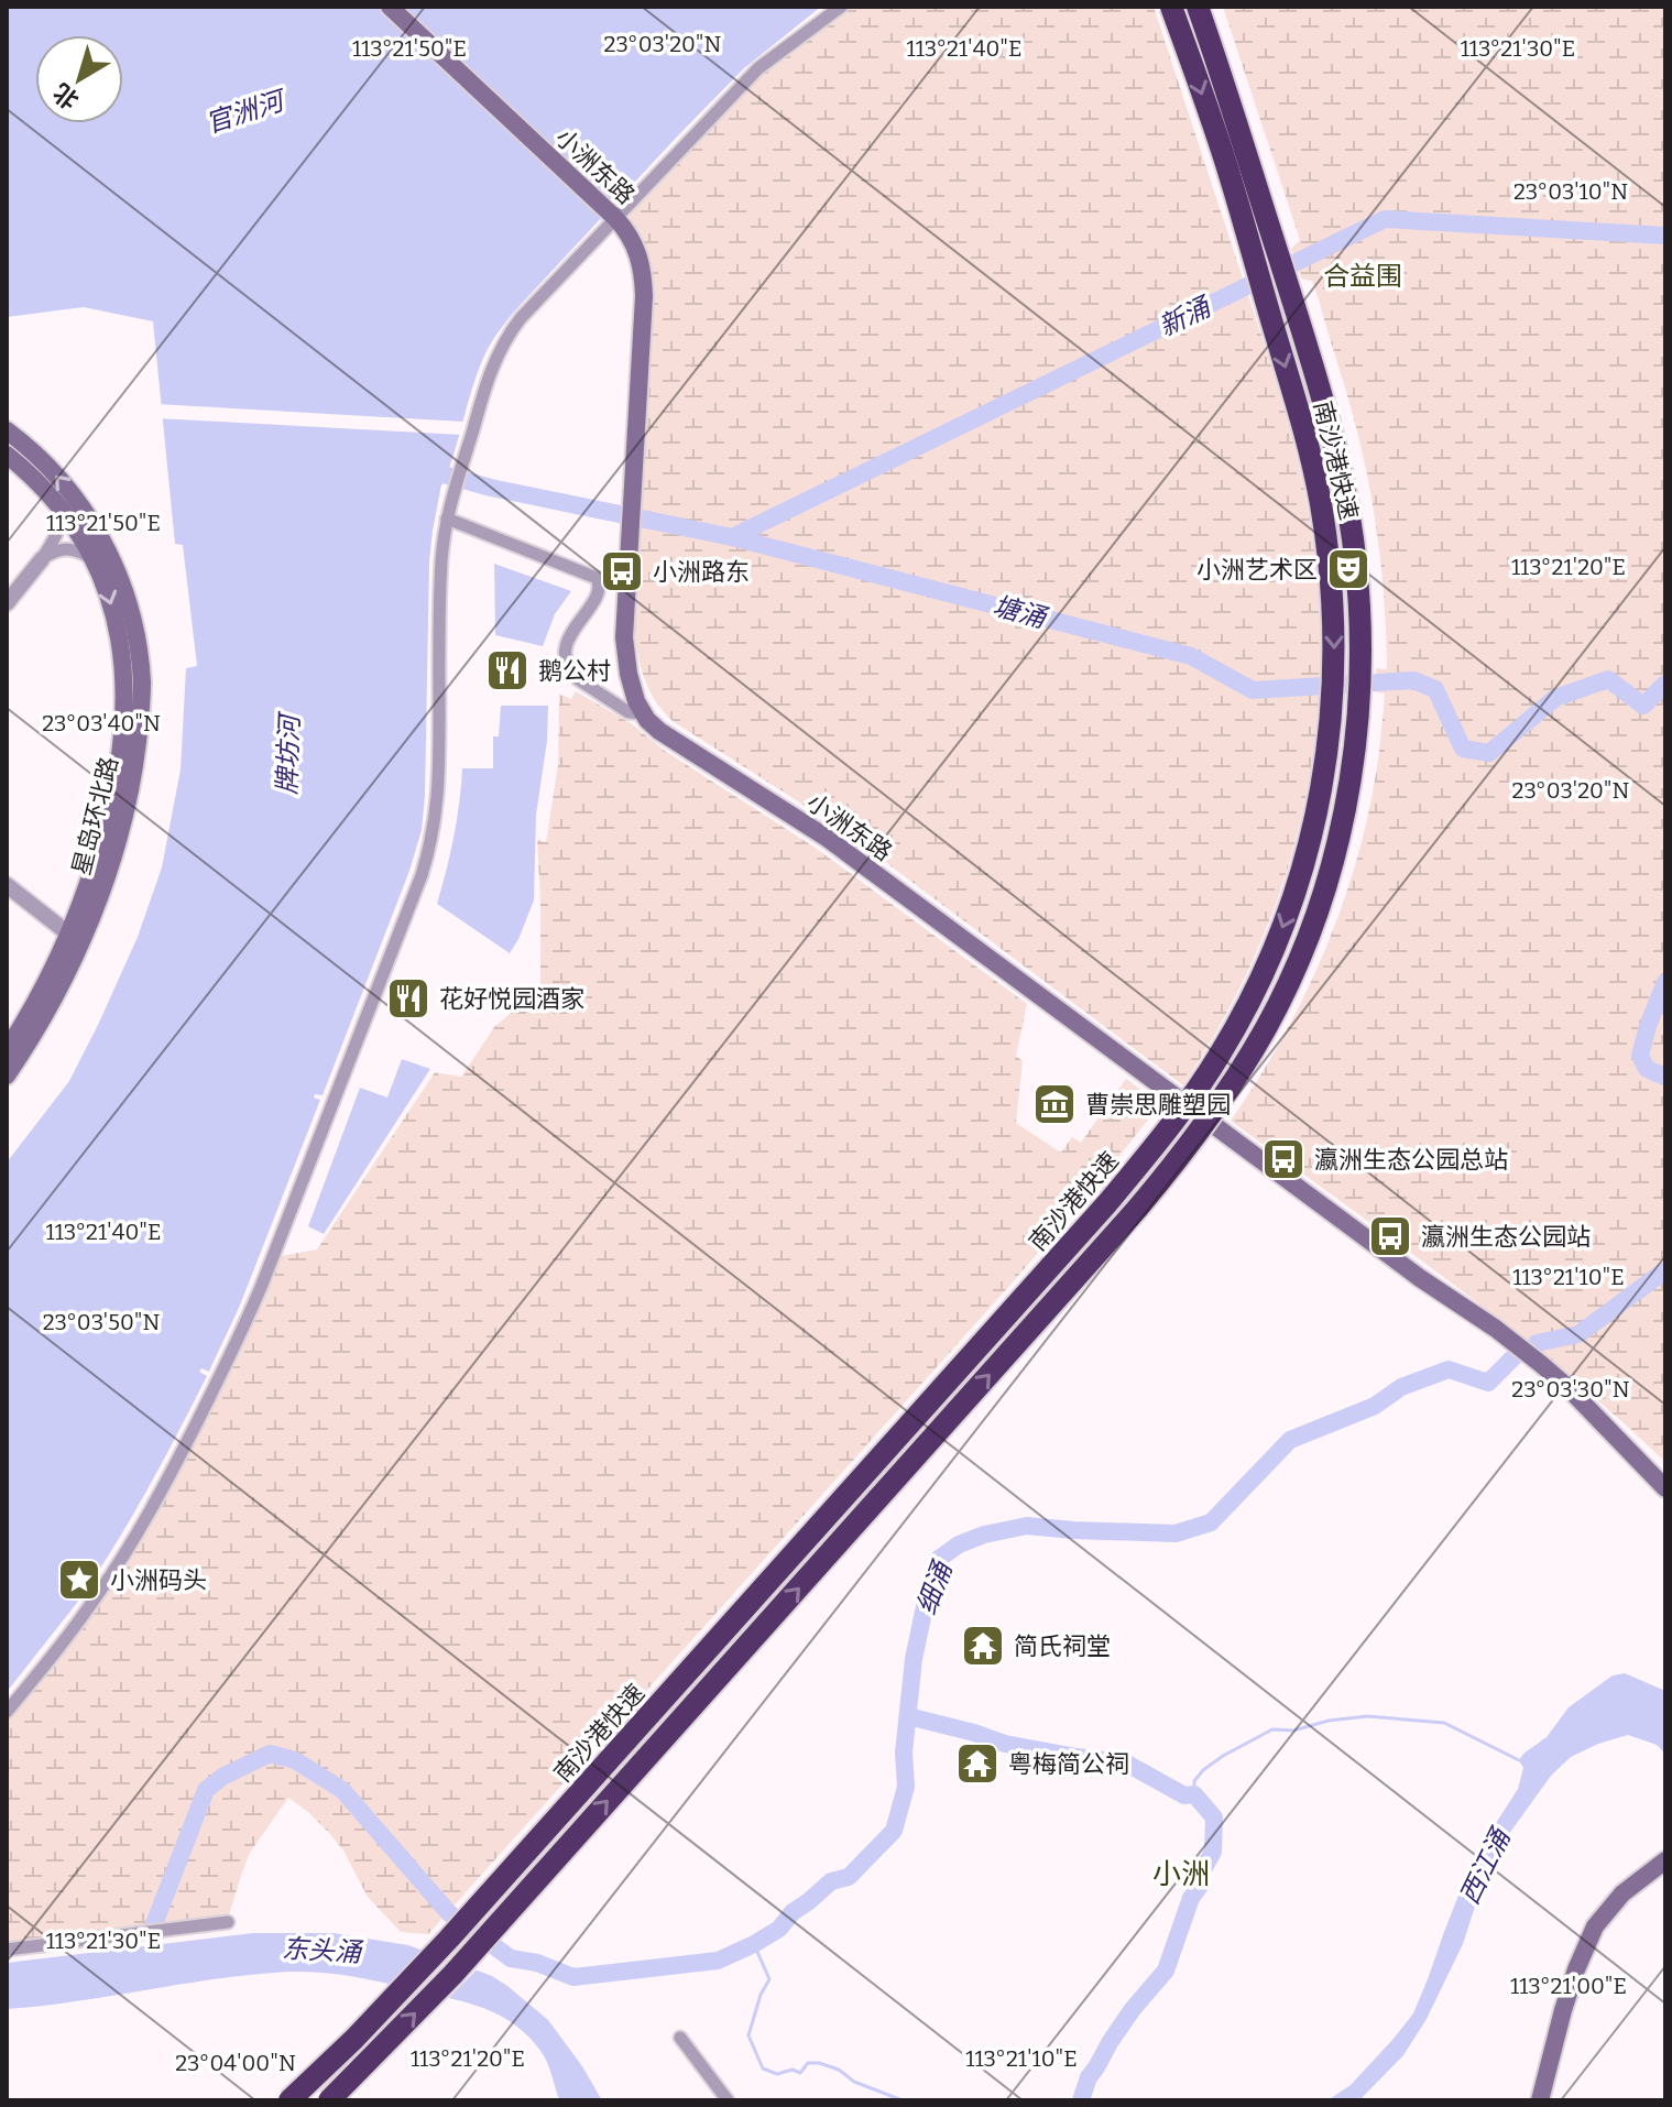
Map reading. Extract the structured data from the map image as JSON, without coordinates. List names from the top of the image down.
{
  "streets": {
    "highway": ["南沙港快速"],
    "main road": ["小洲东路", "星岛环北路"]
  },
  "districts": ["合益围", "小洲"],
  "water": [
    "官洲河",
    "新涌",
    "塘涌",
    "牌坊河",
    "细涌",
    "西江涌",
    "东头涌"
  ],
  "places": {
    "theatre": ["小洲艺术区"],
    "bus stop": ["小洲路东", "瀛洲生态公园总站", "瀛洲生态公园站"],
    "restaurant": ["鹅公村", "花好悦园酒家"],
    "museum": ["曹崇思雕塑园"],
    "place": ["小洲码头"],
    "temple": ["简氏祠堂", "粤梅简公祠"]
  },
  "north": "bottom left",
  "coordinates": [
    "23°03'20\"N",
    "113°21'50\"E",
    "113°21'40\"E",
    "113°21'30\"E",
    "23°03'10\"N",
    "113°21'20\"E",
    "23°03'40\"N",
    "113°21'10\"E",
    "23°03'50\"N",
    "23°03'30\"N",
    "113°21'00\"E",
    "23°04'00\"N"
  ]
}
